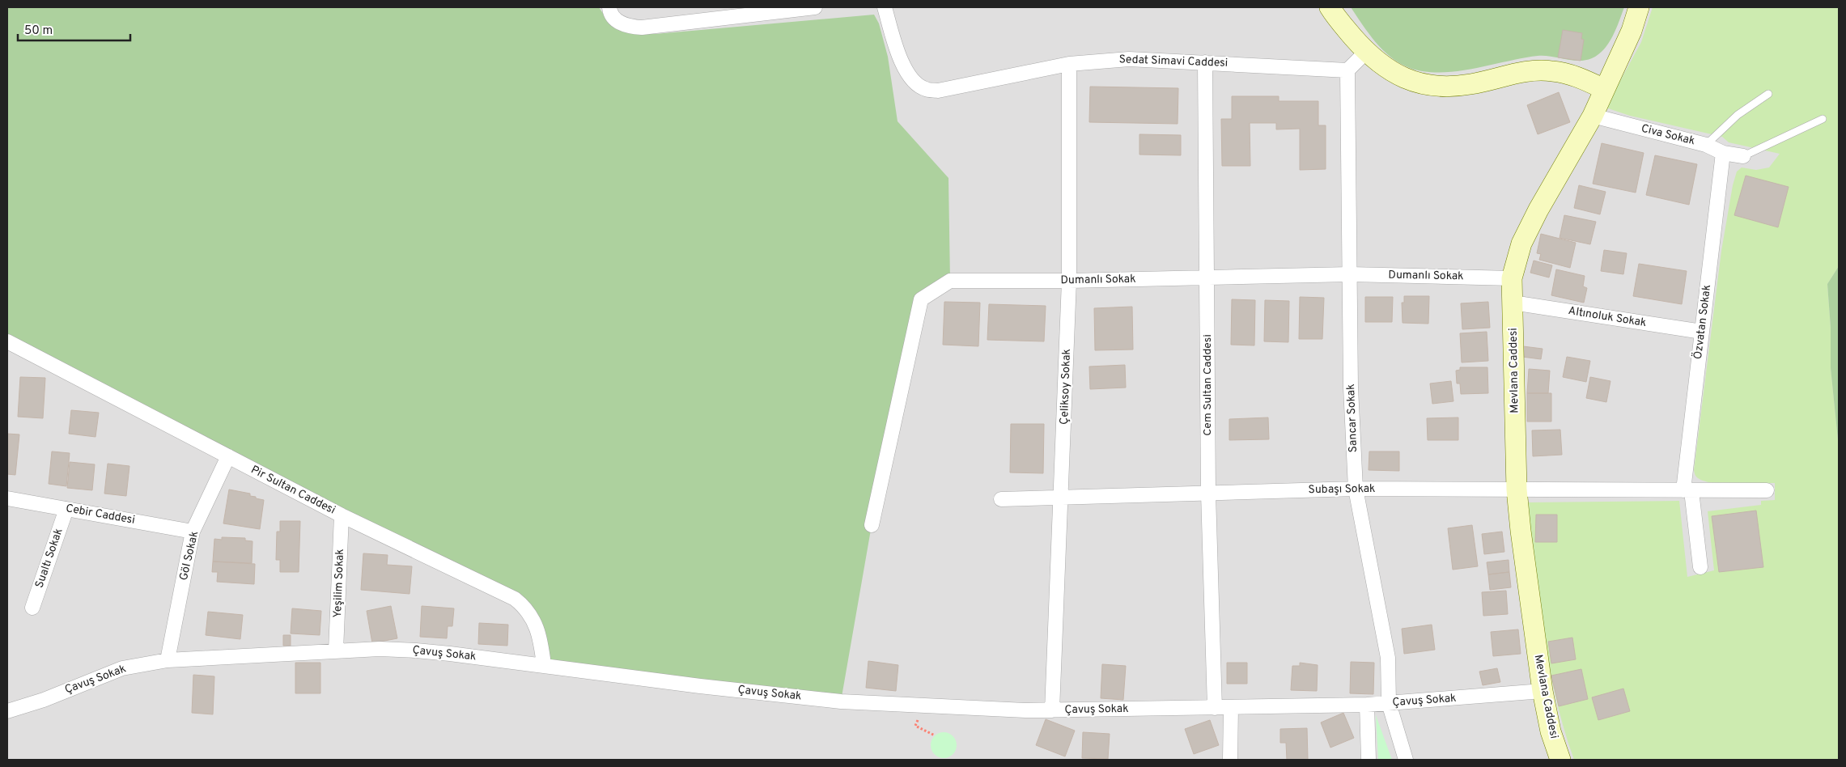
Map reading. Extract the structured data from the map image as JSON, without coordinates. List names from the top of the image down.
{
  "streets": {
    "street": [
      "Sedat Simavi Caddesi",
      "Civa Sokak",
      "Dumanlı Sokak",
      "Altınoluk Sokak",
      "Özvatan Sokak",
      "Mevlana Caddesi",
      "Cem Sultan Caddesi",
      "Çeliksoy Sokak",
      "Sancar Sokak",
      "Subaşı Sokak",
      "Pir Sultan Caddesi",
      "Cebir Caddesi",
      "Göl Sokak",
      "Sualtı Sokak",
      "Yeşilim Sokak",
      "Çavuş Sokak"
    ]
  },
  "crossings": [
    ["Sedat Simavi Caddesi", "Cem Sultan Caddesi"],
    ["Sedat Simavi Caddesi", "Çeliksoy Sokak"],
    ["Sedat Simavi Caddesi", "Sancar Sokak"],
    ["Civa Sokak", "Özvatan Sokak"],
    ["Civa Sokak", "Mevlana Caddesi"],
    ["Dumanlı Sokak", "Mevlana Caddesi"],
    ["Dumanlı Sokak", "Cem Sultan Caddesi"],
    ["Dumanlı Sokak", "Çeliksoy Sokak"],
    ["Dumanlı Sokak", "Sancar Sokak"],
    ["Altınoluk Sokak", "Özvatan Sokak"],
    ["Altınoluk Sokak", "Mevlana Caddesi"],
    ["Özvatan Sokak", "Subaşı Sokak"],
    ["Mevlana Caddesi", "Subaşı Sokak"],
    ["Mevlana Caddesi", "Çavuş Sokak"],
    ["Cem Sultan Caddesi", "Subaşı Sokak"],
    ["Cem Sultan Caddesi", "Çavuş Sokak"],
    ["Çeliksoy Sokak", "Subaşı Sokak"],
    ["Çeliksoy Sokak", "Çavuş Sokak"],
    ["Sancar Sokak", "Subaşı Sokak"],
    ["Sancar Sokak", "Çavuş Sokak"],
    ["Pir Sultan Caddesi", "Göl Sokak"],
    ["Pir Sultan Caddesi", "Yeşilim Sokak"],
    ["Pir Sultan Caddesi", "Çavuş Sokak"],
    ["Cebir Caddesi", "Göl Sokak"],
    ["Cebir Caddesi", "Sualtı Sokak"],
    ["Göl Sokak", "Çavuş Sokak"],
    ["Yeşilim Sokak", "Çavuş Sokak"]
  ],
  "scale_bar": "50 m"
}
